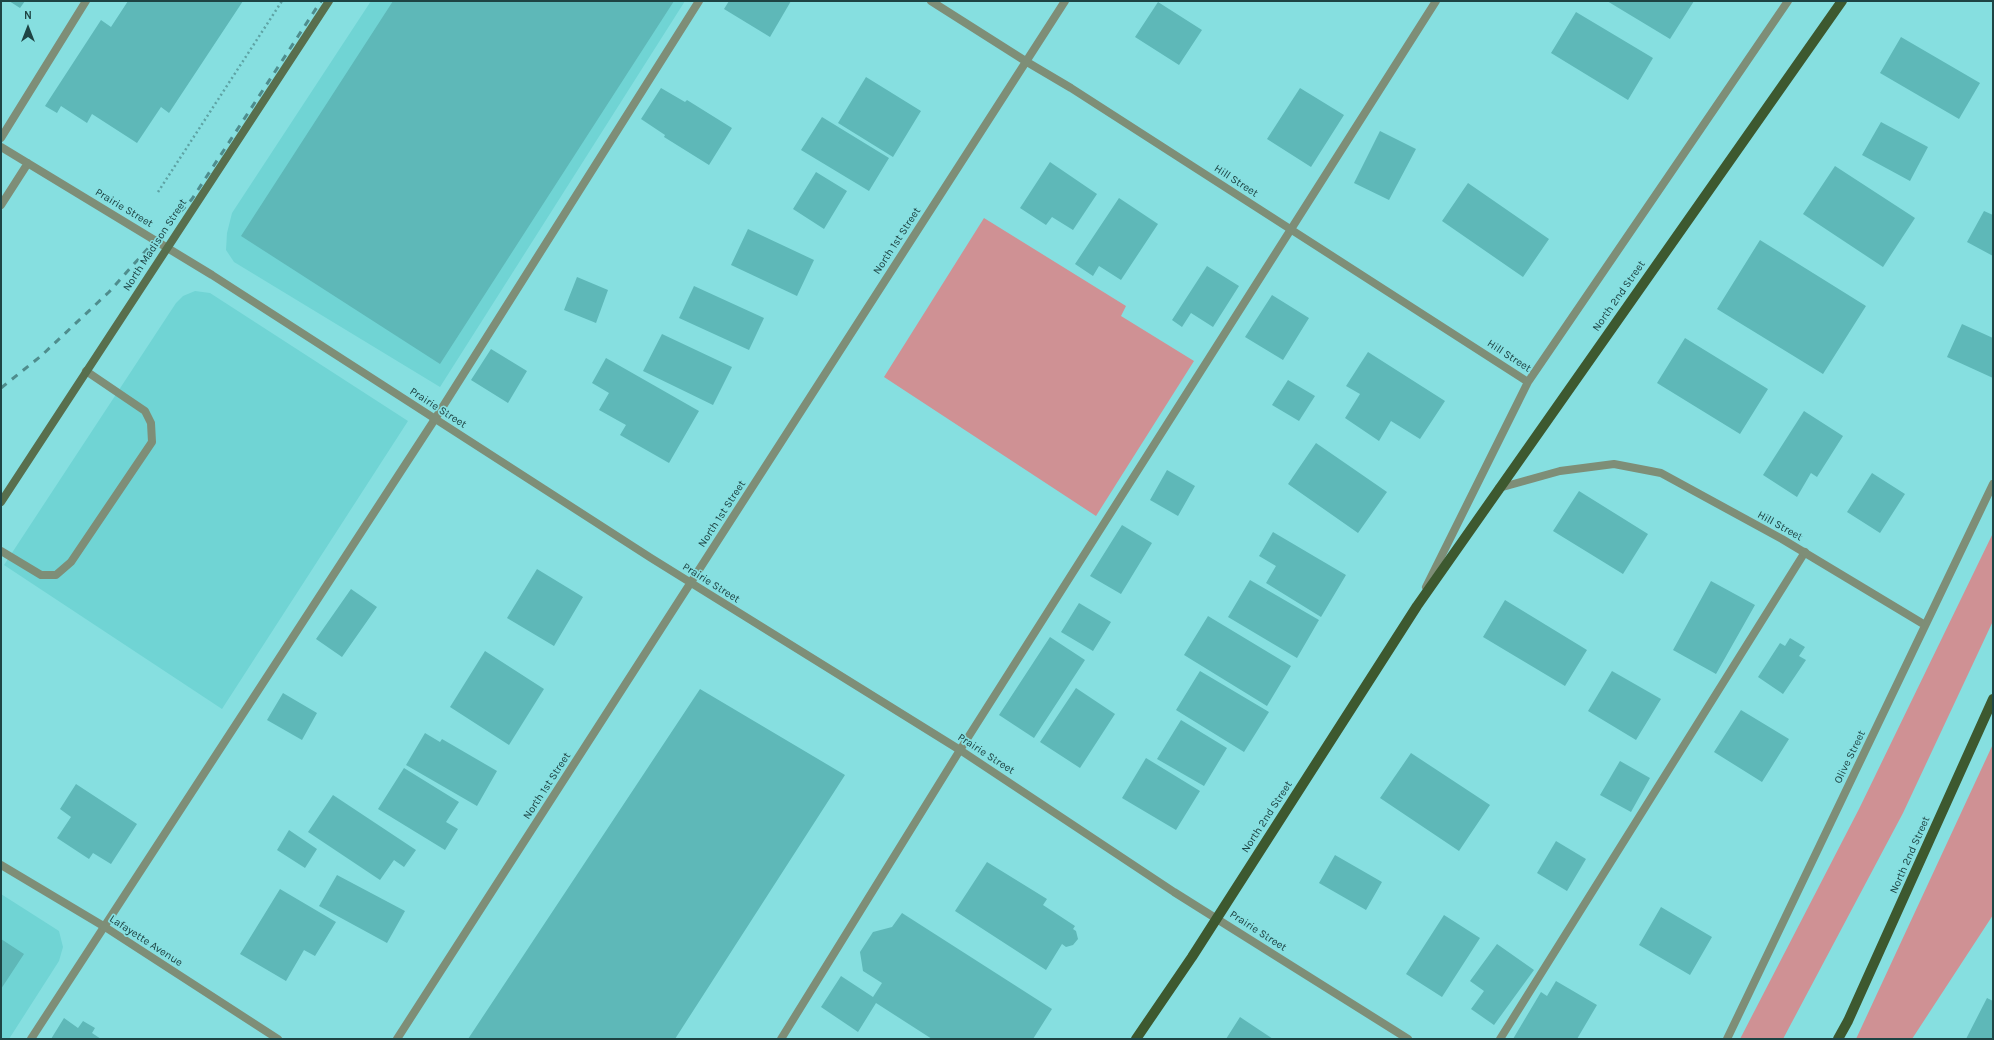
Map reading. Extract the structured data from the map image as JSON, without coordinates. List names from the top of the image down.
{
  "streets": {
    "main road": ["North 2nd Street"],
    "street": [
      "Hill Street",
      "Prairie Street",
      "North 1st Street",
      "North Madison Street",
      "Olive Street",
      "Lafayette Avenue"
    ]
  },
  "crossings": [
    ["Hill Street", "North 1st Street"],
    ["Hill Street", "North 2nd Street"],
    ["Hill Street", "Olive Street"],
    ["Prairie Street", "North 1st Street"],
    ["Prairie Street", "North Madison Street"],
    ["Prairie Street", "North 2nd Street"]
  ],
  "north": "top"
}
